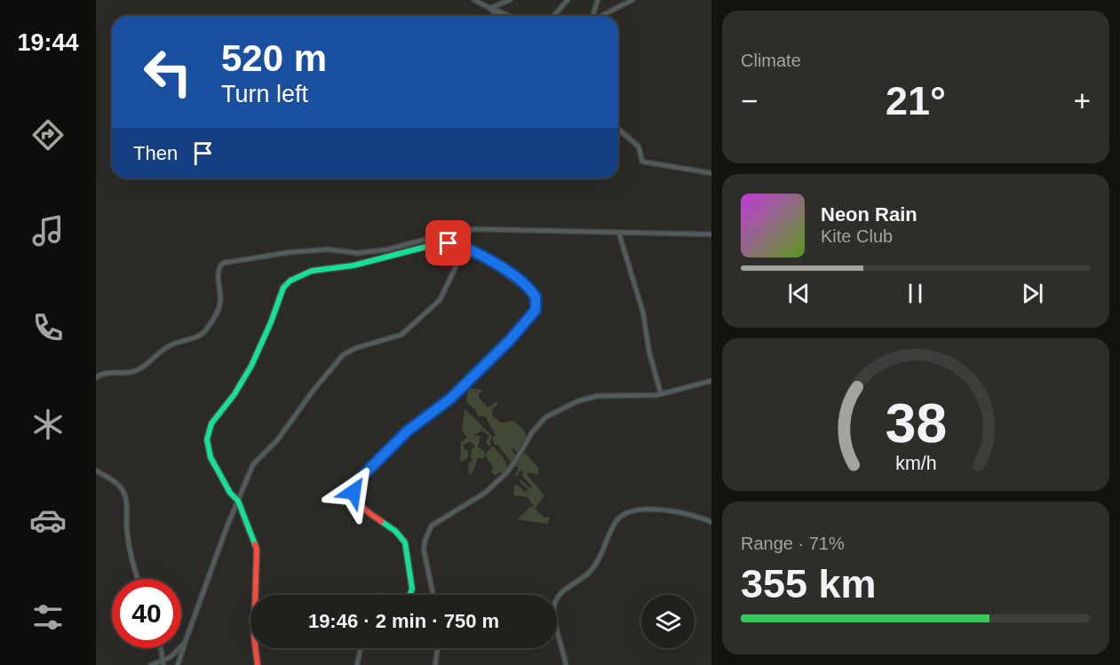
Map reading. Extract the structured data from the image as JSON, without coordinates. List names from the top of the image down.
{
  "page": {
    "tabs": "19:44",
    "tile": [
      "Climate",
      ["Range · 71%", "355 km"]
    ],
    "turn": ["520 m", "Turn left"],
    "heat": ["−", "21°", "+"],
    "then": "Then",
    "song": ["Neon Rain", "Kite Club"],
    "limit": "40",
    "trip": "19:46 · 2 min · 750 m",
    "gauge": ["38", "km/h"]
  }
}
